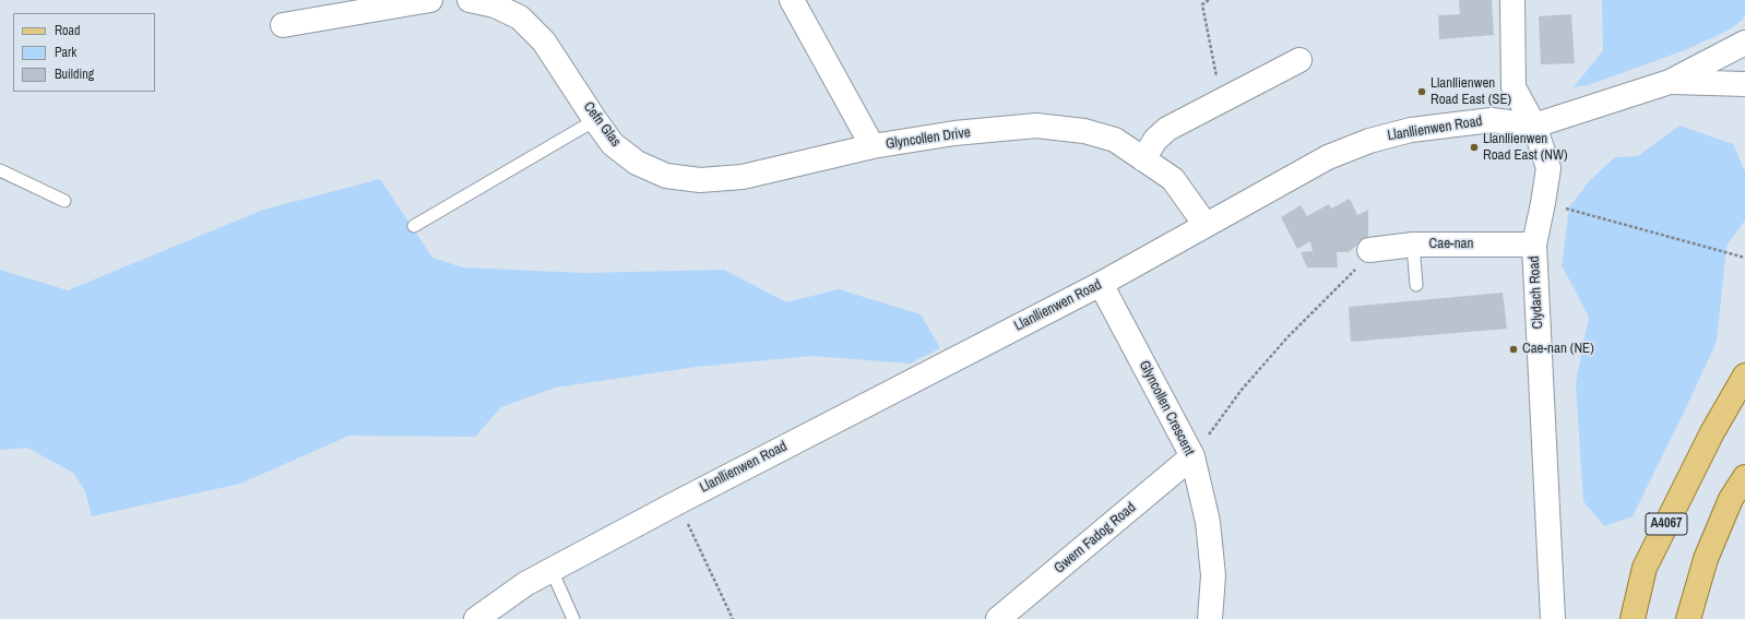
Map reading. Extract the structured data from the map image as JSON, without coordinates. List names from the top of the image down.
{
  "streets": {
    "main road": ["A4067"],
    "street": [
      "Cefn Glas",
      "Llanllienwen Road",
      "Glyncollen Drive",
      "Cae-nan",
      "Clydach Road",
      "Glyncollen Crescent",
      "Gwern Fadog Road"
    ]
  },
  "crossings": [
    ["Cefn Glas", "Glyncollen Drive"],
    ["Llanllienwen Road", "Glyncollen Drive"],
    ["Llanllienwen Road", "Clydach Road"],
    ["Llanllienwen Road", "Glyncollen Crescent"],
    ["Cae-nan", "Clydach Road"],
    ["Glyncollen Crescent", "Gwern Fadog Road"]
  ],
  "places": ["Llanllienwen Road East (SE)", "Llanllienwen Road East (NW)", "Cae-nan (NE)"],
  "legend": ["Road", "Park", "Building"]
}
